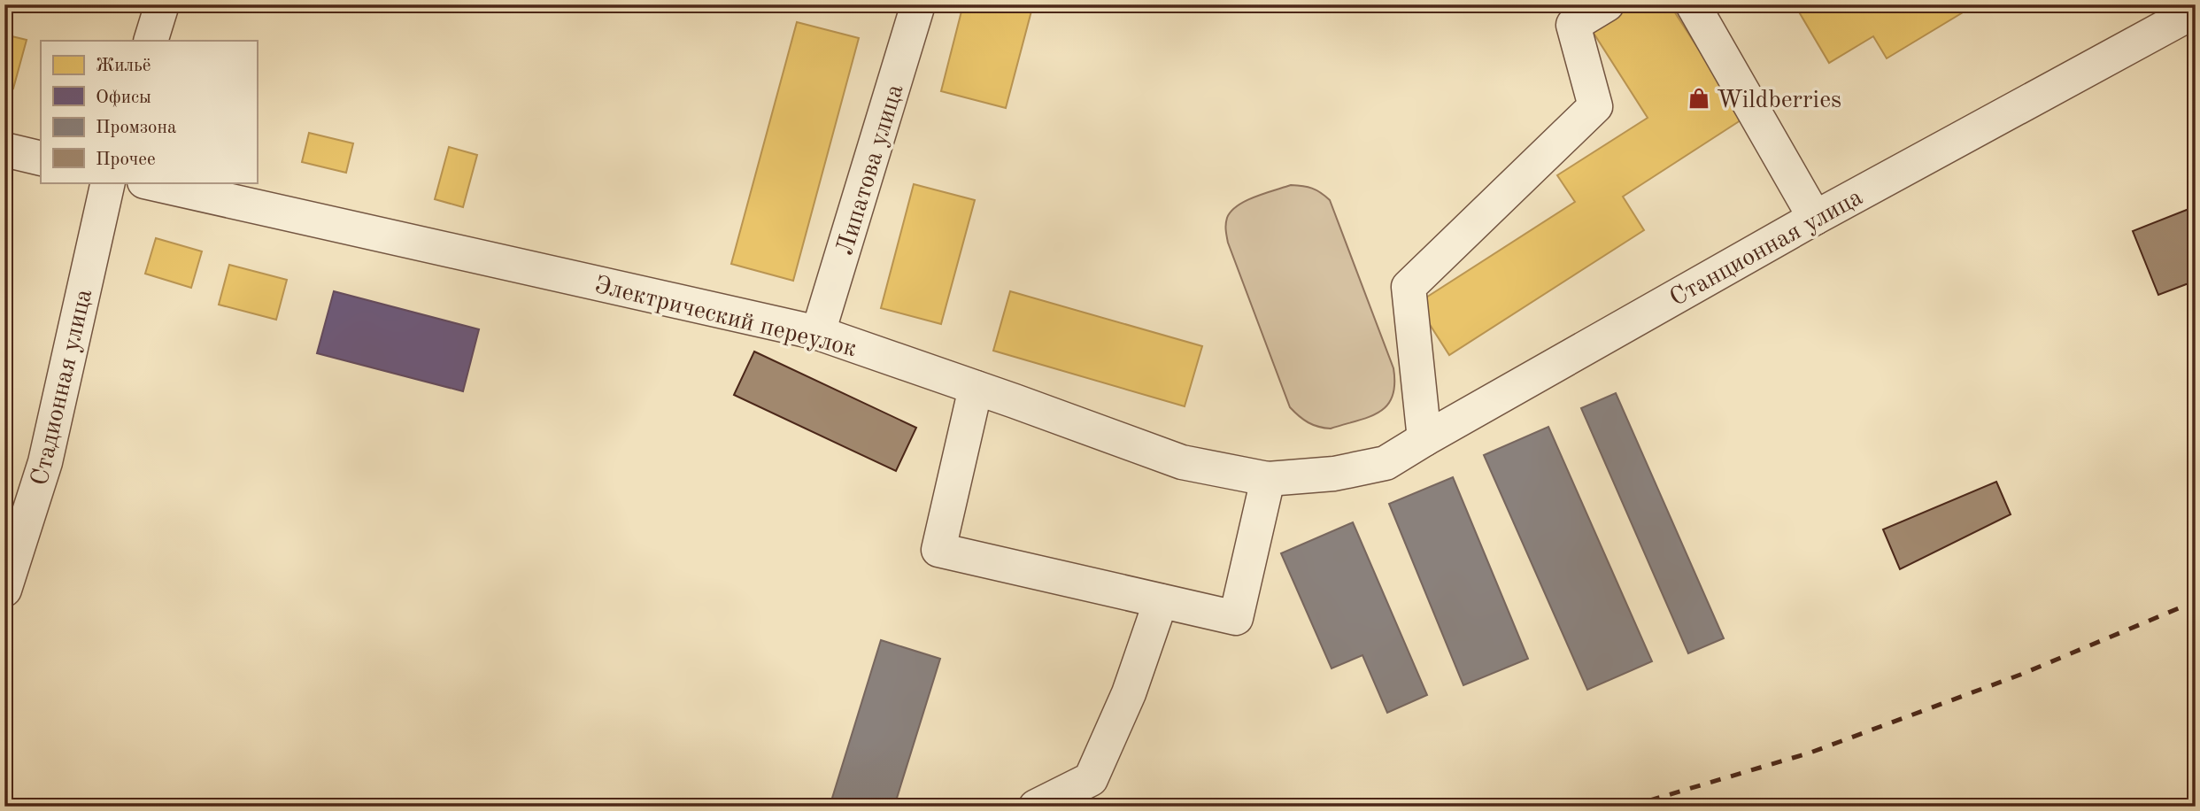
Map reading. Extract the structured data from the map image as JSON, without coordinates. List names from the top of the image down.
{
  "streets": {
    "street": [
      "Липатова улица",
      "Станционная улица",
      "Электрический переулок",
      "Стадионная улица"
    ]
  },
  "crossings": [
    ["Липатова улица", "Электрический переулок"],
    ["Станционная улица", "Электрический переулок"]
  ],
  "places": {
    "shop": ["Wildberries"]
  },
  "legend": [
    "Жильё",
    "Офисы",
    "Промзона",
    "Прочее"
  ]
}
